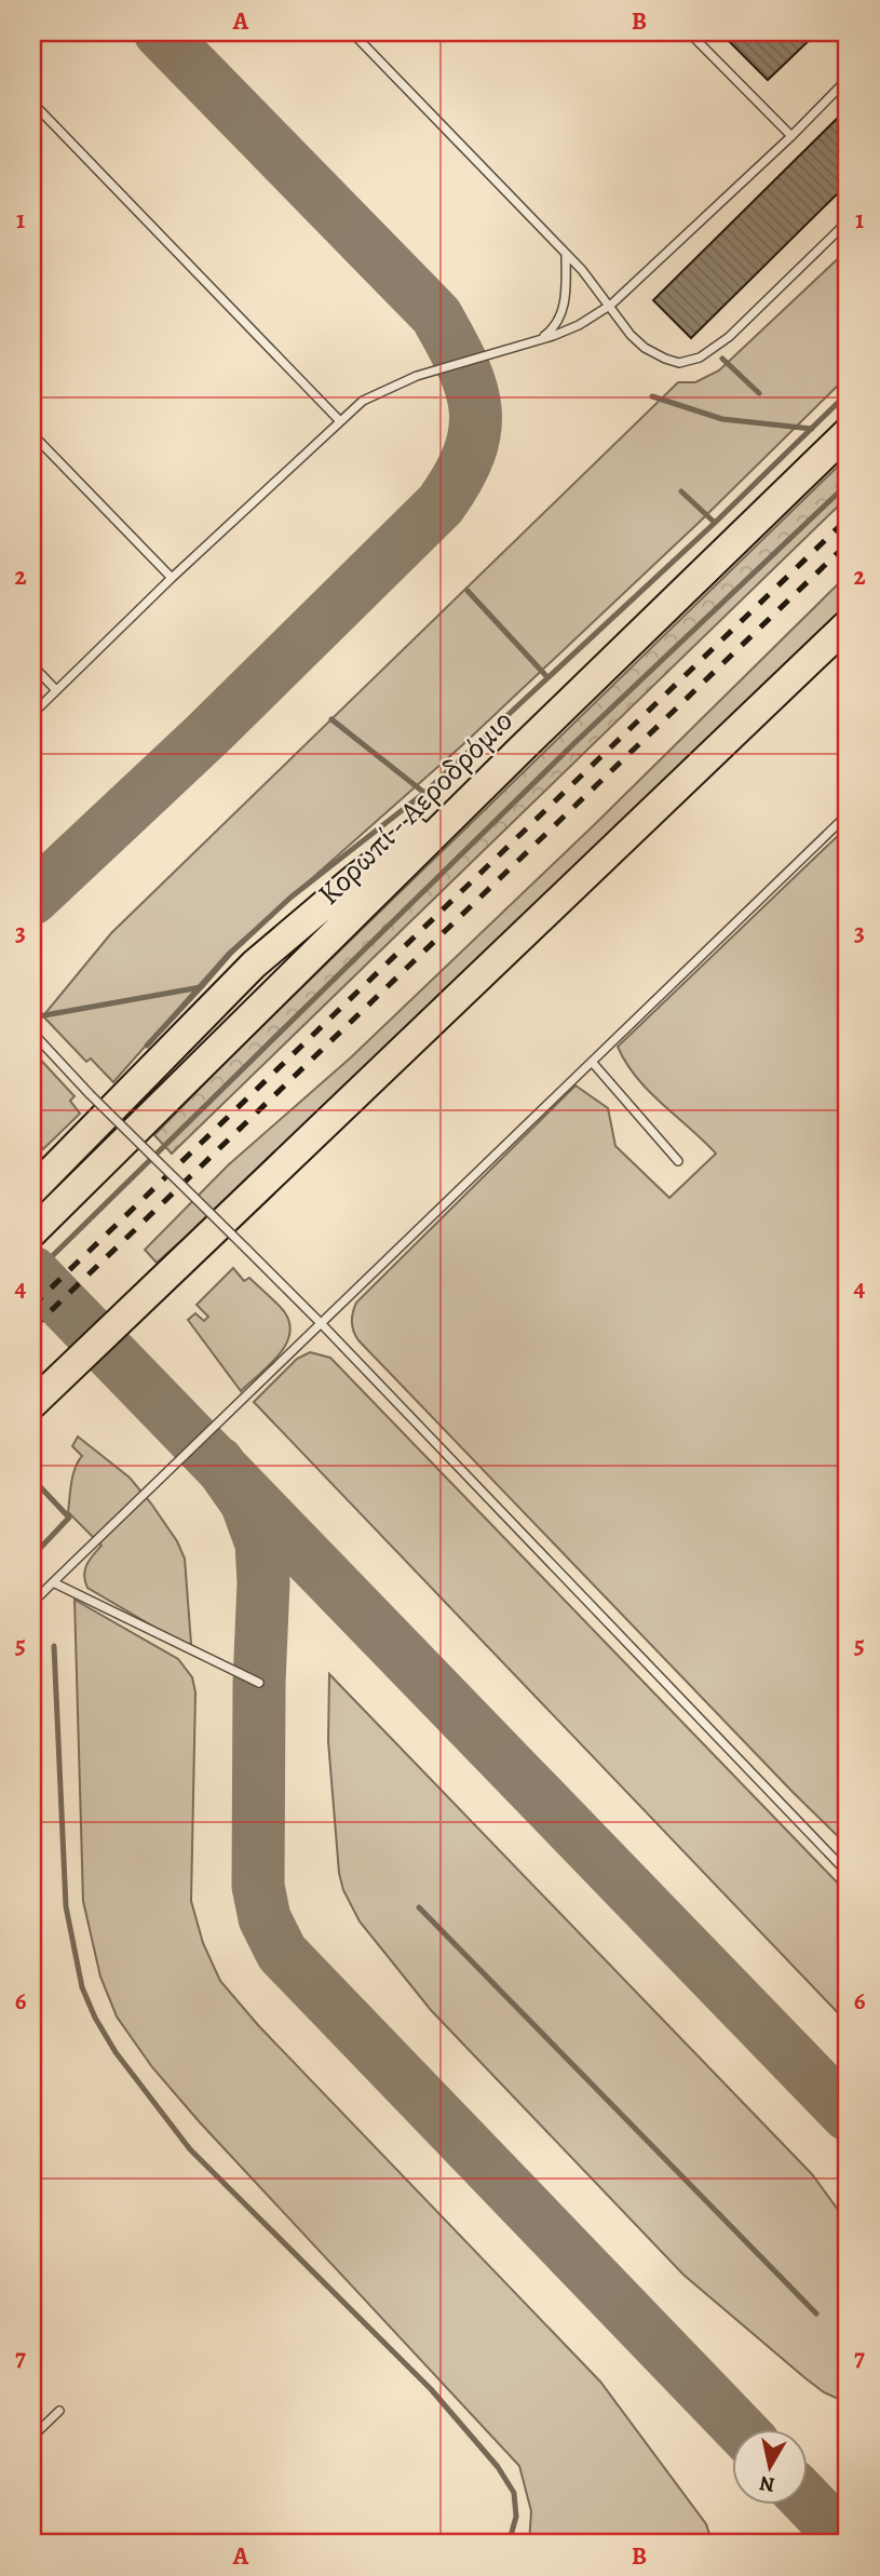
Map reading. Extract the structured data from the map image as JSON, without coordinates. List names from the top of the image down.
{
  "streets": {
    "highway": ["Κορωπί - Αεροδρόμιο"]
  },
  "north": "bottom",
  "grid": {
    "columns": ["A", "B"],
    "rows": [
      "1",
      "2",
      "3",
      "4",
      "5",
      "6",
      "7"
    ]
  }
}
